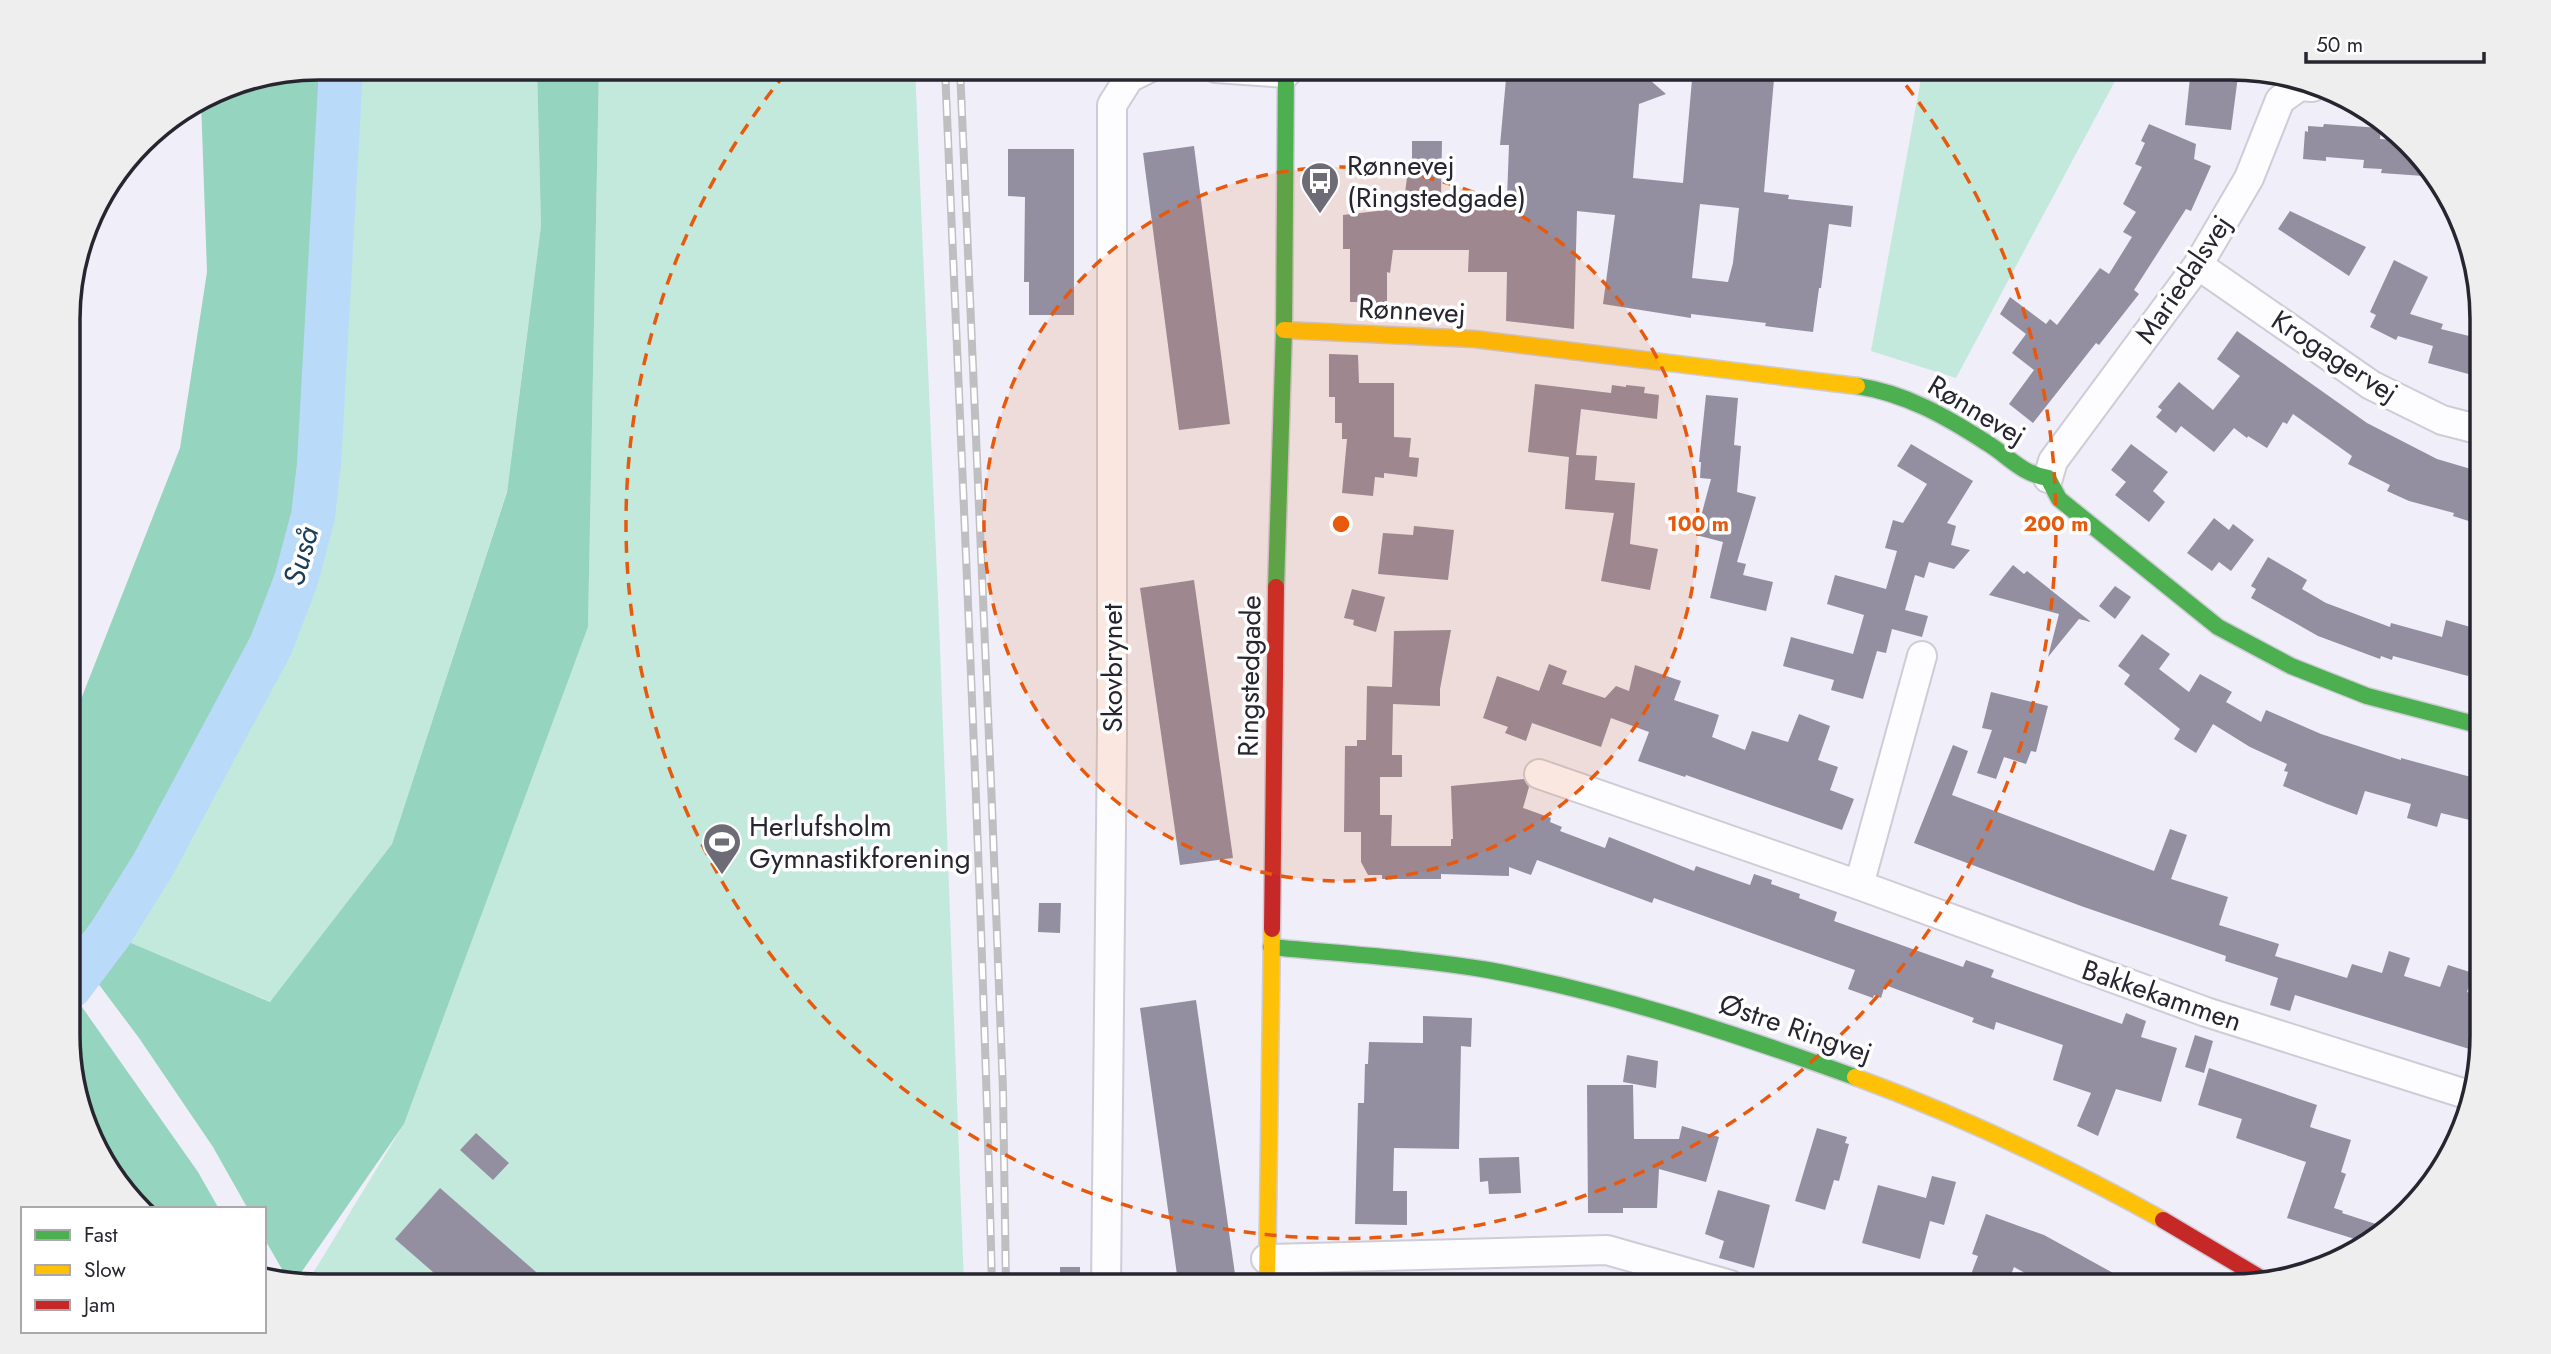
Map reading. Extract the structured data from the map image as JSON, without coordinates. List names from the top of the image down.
{
  "streets": {
    "street": [
      "Mariedalsvej",
      "Rønnevej",
      "Krogagervej",
      "Skovbrynet",
      "Ringstedgade",
      "Bakkekammen",
      "Østre Ringvej"
    ]
  },
  "crossings": [
    ["Mariedalsvej", "Rønnevej"],
    ["Mariedalsvej", "Krogagervej"],
    ["Rønnevej", "Ringstedgade"],
    ["Ringstedgade", "Østre Ringvej"]
  ],
  "water": ["Suså"],
  "places": {
    "bus stop": ["Rønnevej (Ringstedgade)"],
    "sports": ["Herlufsholm Gymnastikforening"]
  },
  "legend": ["Fast", "Slow", "Jam"],
  "scale_bar": "50 m",
  "rings": ["100 m", "200 m"]
}
